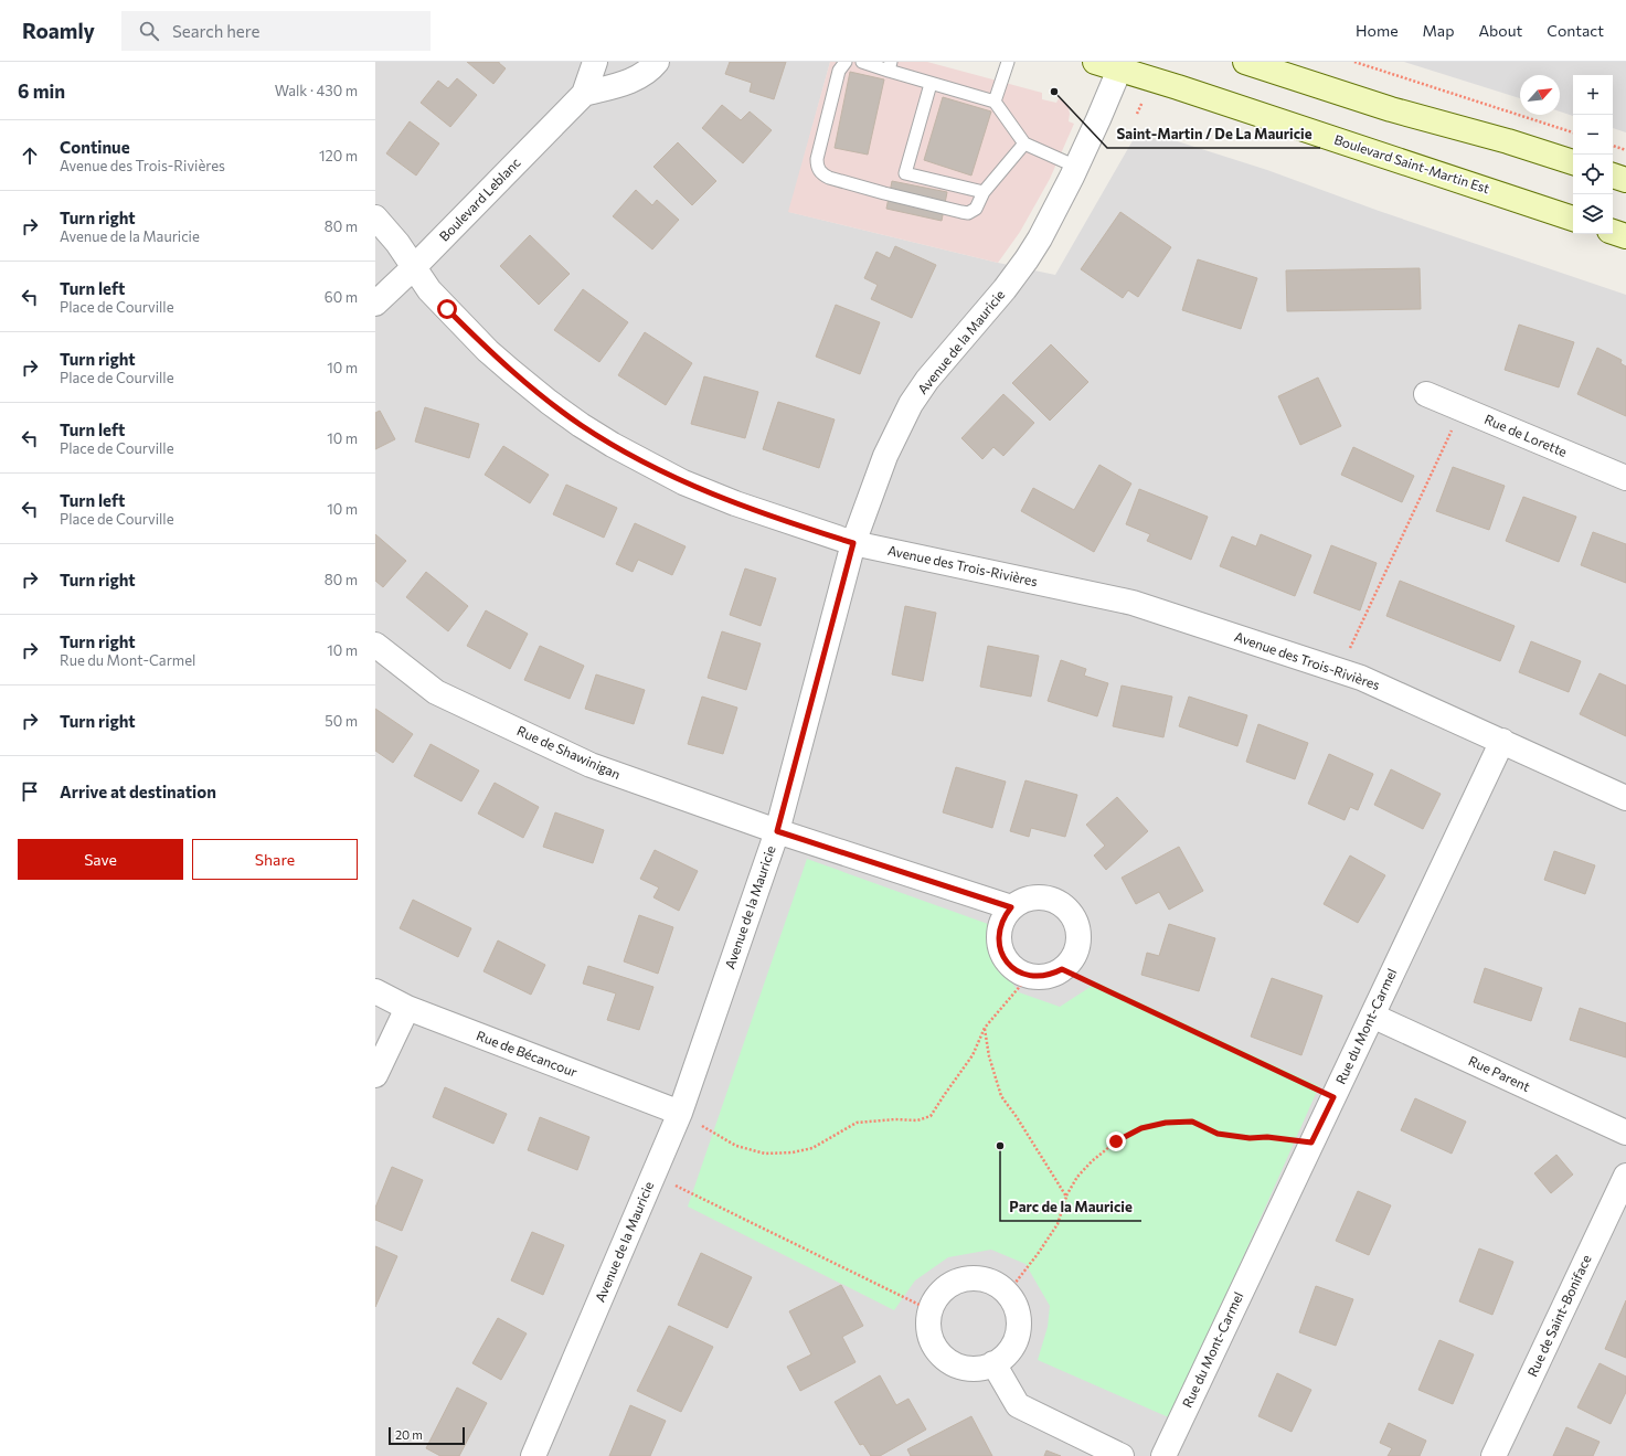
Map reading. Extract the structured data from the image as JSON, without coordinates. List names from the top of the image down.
{
  "streets": {
    "main road": ["Boulevard Saint-Martin Est"],
    "street": [
      "Boulevard Leblanc",
      "Avenue de la Mauricie",
      "Rue de Lorette",
      "Avenue des Trois-Rivières",
      "Rue de Shawinigan",
      "Rue du Mont-Carmel",
      "Rue de Bécancour",
      "Rue Parent",
      "Rue de Saint-Boniface"
    ]
  },
  "crossings": [
    ["Boulevard Saint-Martin Est", "Avenue de la Mauricie"],
    ["Boulevard Leblanc", "Avenue des Trois-Rivières"],
    ["Avenue de la Mauricie", "Avenue des Trois-Rivières"],
    ["Avenue de la Mauricie", "Rue de Shawinigan"],
    ["Avenue de la Mauricie", "Rue de Bécancour"],
    ["Avenue des Trois-Rivières", "Rue du Mont-Carmel"],
    ["Rue du Mont-Carmel", "Rue Parent"]
  ],
  "places": ["Saint-Martin / De La Mauricie", "Parc de la Mauricie"],
  "scale_bar": "20 m",
  "north": "top right",
  "page": {
    "header": "Roamly",
    "search": "Search here",
    "nav": [
      "Home",
      "Map",
      "About",
      "Contact"
    ],
    "heading": ["6 min", "Walk · 430 m"],
    "map_buttons": ["+", "−"],
    "list": [
      ["Continue", "Avenue des Trois-Rivières", "120 m"],
      ["Turn right", "Avenue de la Mauricie", "80 m"],
      ["Turn left", "Place de Courville", "60 m"],
      ["Turn right", "Place de Courville", "10 m"],
      ["Turn left", "Place de Courville", "10 m"],
      ["Turn left", "Place de Courville", "10 m"],
      ["Turn right", "80 m"],
      ["Turn right", "Rue du Mont-Carmel", "10 m"],
      ["Turn right", "50 m"],
      "Arrive at destination"
    ],
    "buttons": ["Save", "Share"],
    "scale": "20 m"
  }
}
